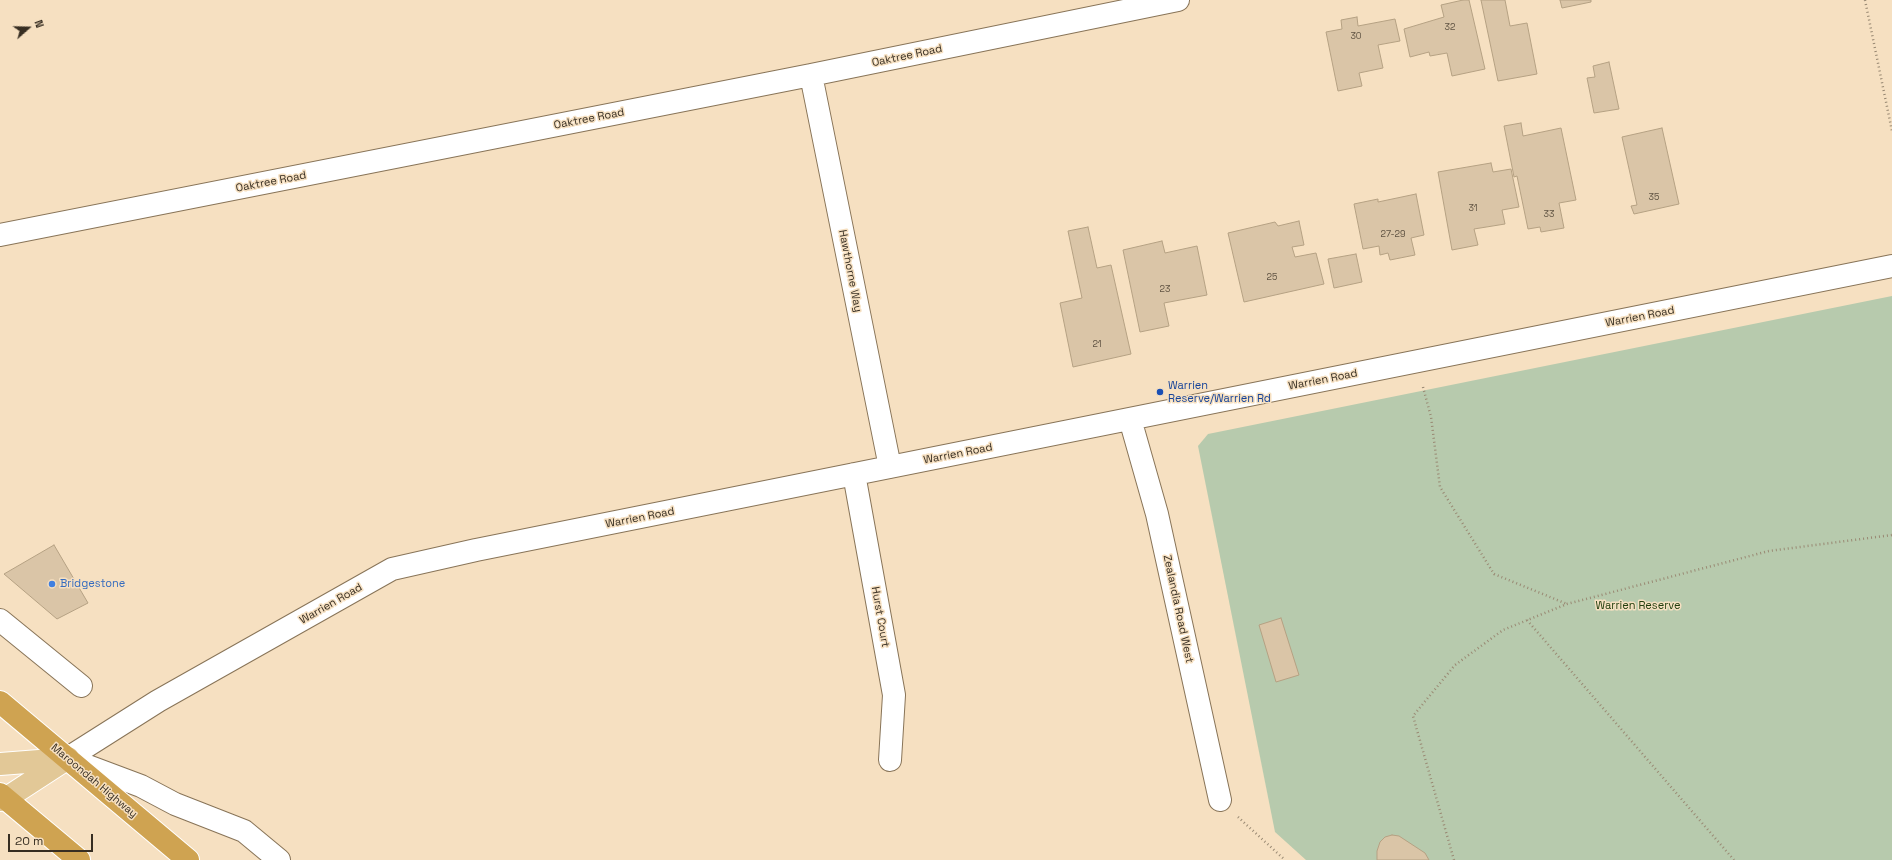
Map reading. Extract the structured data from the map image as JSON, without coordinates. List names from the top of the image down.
{
  "streets": {
    "highway": ["Maroondah Highway"],
    "street": [
      "Oaktree Road",
      "Hawthorne Way",
      "Warrien Road",
      "Zealandia Road West",
      "Hurst Court"
    ]
  },
  "crossings": [
    ["Oaktree Road", "Hawthorne Way"],
    ["Hawthorne Way", "Warrien Road"],
    ["Warrien Road", "Zealandia Road West"],
    ["Warrien Road", "Hurst Court"],
    ["Warrien Road", "Maroondah Highway"]
  ],
  "parks": ["Warrien Reserve"],
  "places": ["Warrien Reserve/Warrien Rd", "Bridgestone"],
  "house_numbers": [
    "32",
    "30",
    "35",
    "31",
    "33",
    "27-29",
    "25",
    "23",
    "21"
  ],
  "scale_bar": "20 m",
  "north": "right"
}
